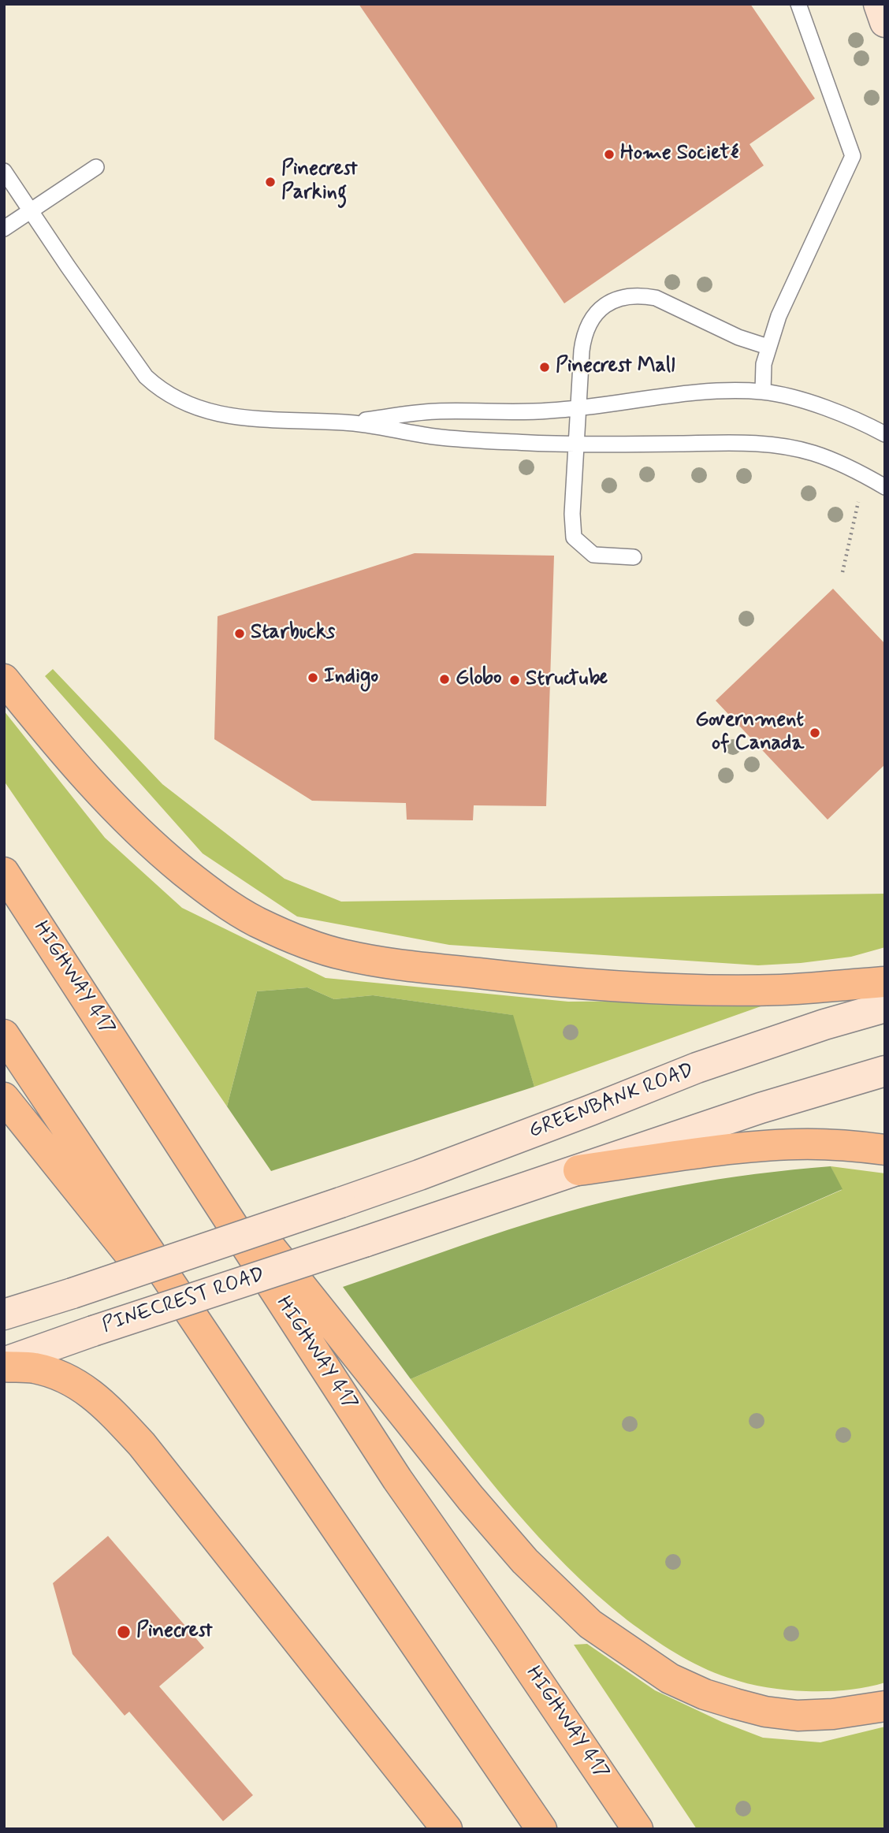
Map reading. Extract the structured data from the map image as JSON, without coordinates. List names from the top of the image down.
{
  "streets": {
    "highway": ["HIGHWAY 417"],
    "main road": ["GREENBANK ROAD", "PINECREST ROAD"]
  },
  "crossings": [
    ["GREENBANK ROAD", "PINECREST ROAD"]
  ],
  "places": [
    "Home Societé",
    "Pinecrest Parking",
    "Pinecrest Mall",
    "Starbucks",
    "Indigo",
    "Globo",
    "Structube",
    "Government of Canada",
    "Pinecrest"
  ]
}
